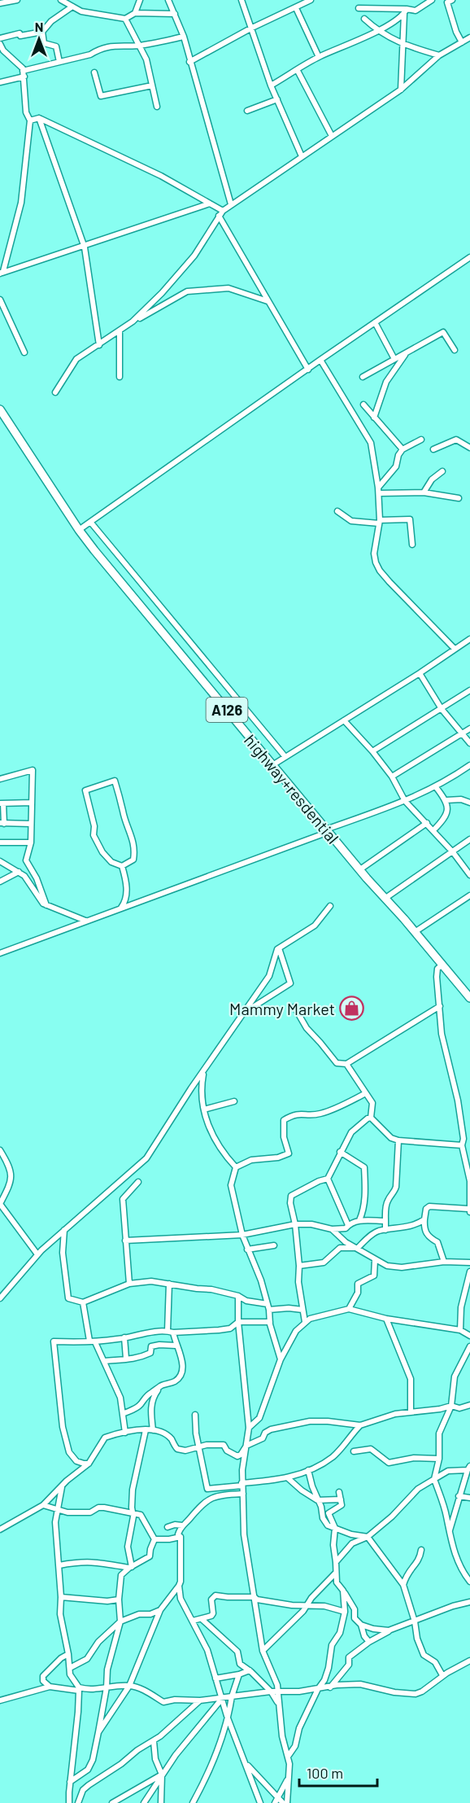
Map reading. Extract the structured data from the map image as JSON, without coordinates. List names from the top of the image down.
{
  "streets": {
    "highway": ["A126", "highway+resdential"]
  },
  "places": {
    "shop": ["Mammy Market"]
  },
  "scale_bar": "100 m",
  "north": "top"
}
